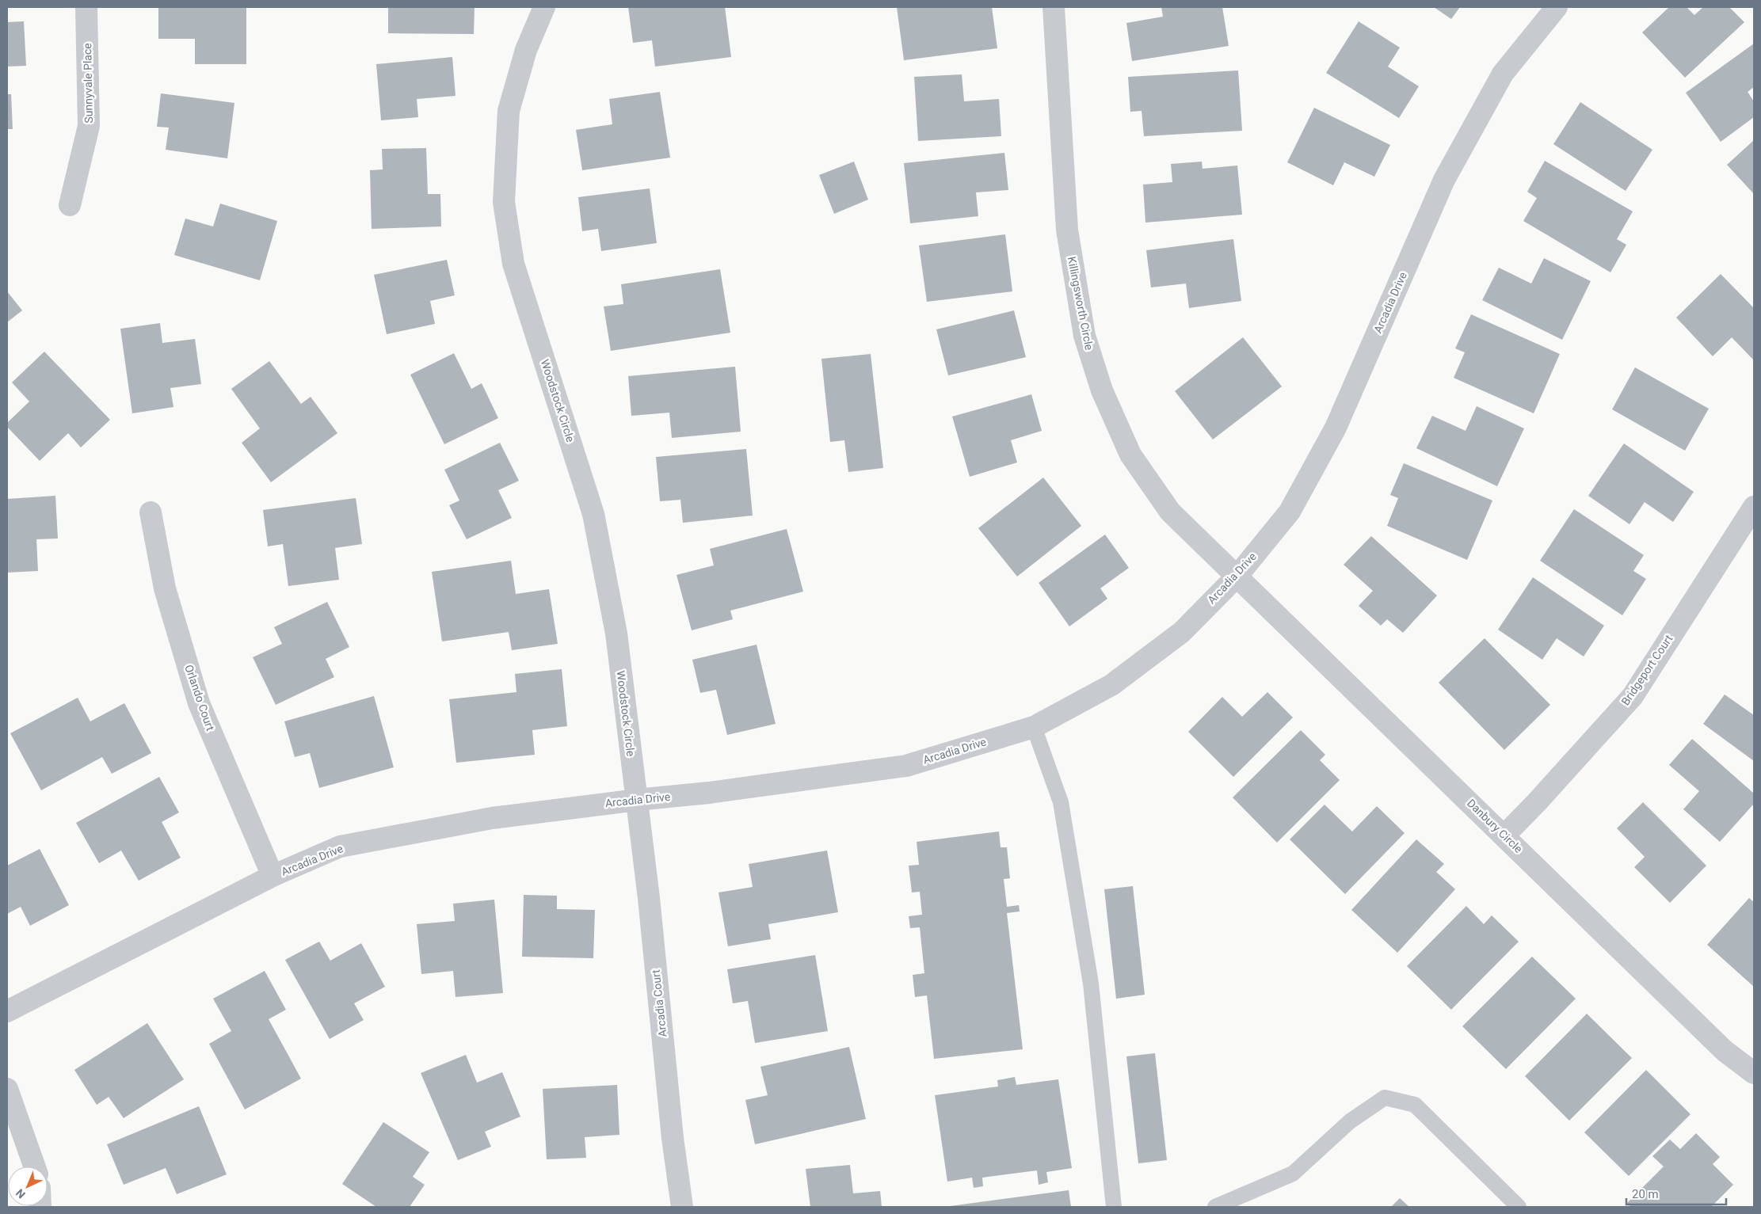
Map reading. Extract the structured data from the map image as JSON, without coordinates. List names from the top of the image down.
{
  "streets": {
    "street": [
      "Sunnyvale Place",
      "Arcadia Drive",
      "Killingsworth Circle",
      "Woodstock Circle",
      "Bridgeport Court",
      "Orlando Court",
      "Danbury Circle",
      "Arcadia Court"
    ]
  },
  "crossings": [
    ["Arcadia Drive", "Killingsworth Circle"],
    ["Arcadia Drive", "Woodstock Circle"],
    ["Arcadia Drive", "Orlando Court"],
    ["Arcadia Drive", "Danbury Circle"],
    ["Arcadia Drive", "Arcadia Court"],
    ["Killingsworth Circle", "Danbury Circle"],
    ["Woodstock Circle", "Arcadia Court"],
    ["Bridgeport Court", "Danbury Circle"]
  ],
  "scale_bar": "20 m",
  "north": "bottom left"
}
